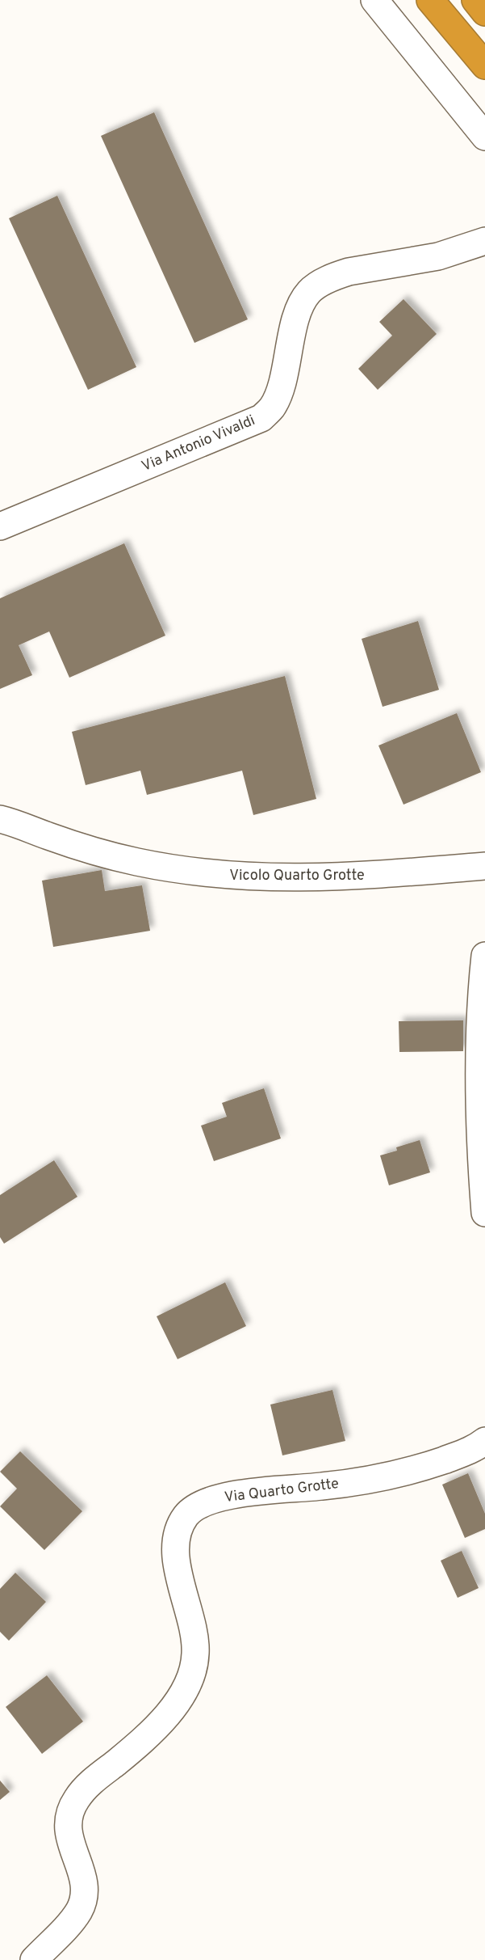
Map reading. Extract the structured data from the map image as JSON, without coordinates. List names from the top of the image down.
{
  "streets": {
    "street": ["Via Antonio Vivaldi", "Vicolo Quarto Grotte", "Via Quarto Grotte"]
  }
}
